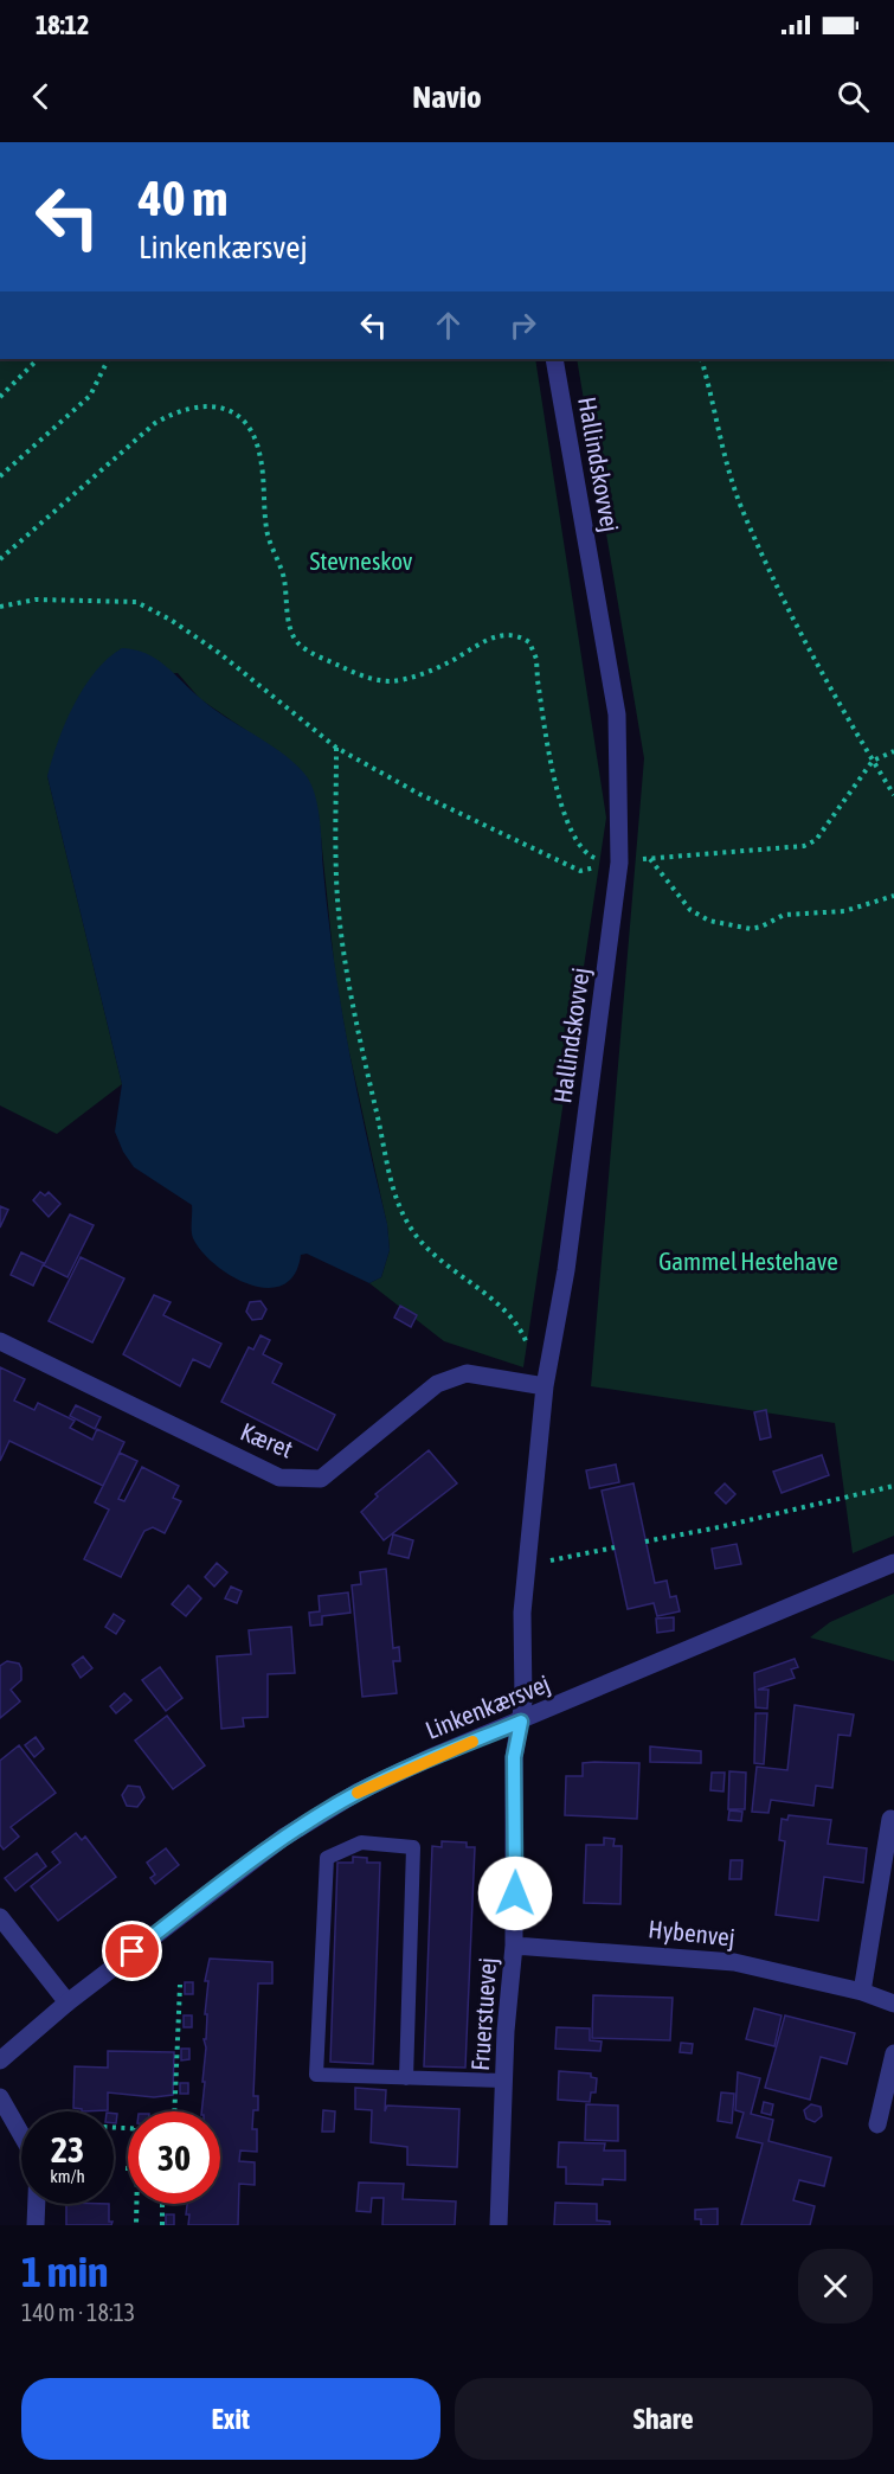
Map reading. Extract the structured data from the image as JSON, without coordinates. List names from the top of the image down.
{
  "streets": {
    "street": [
      "Hallindskovvej",
      "Kæret",
      "Linkenkærsvej",
      "Hybenvej",
      "Fruerstuevej"
    ]
  },
  "crossings": [
    ["Hallindskovvej", "Kæret"],
    ["Hallindskovvej", "Linkenkærsvej"],
    ["Hallindskovvej", "Fruerstuevej"],
    ["Linkenkærsvej", "Fruerstuevej"],
    ["Hybenvej", "Fruerstuevej"]
  ],
  "parks": ["Stevneskov", "Gammel Hestehave"],
  "page": {
    "status": "18:12",
    "header": "Navio",
    "turn": ["40 m", "Linkenkærsvej"],
    "speed": "23 km/h",
    "limit": "30",
    "heading": ["1 min", "140 m · 18:13"],
    "buttons": ["Exit", "Share"]
  }
}
